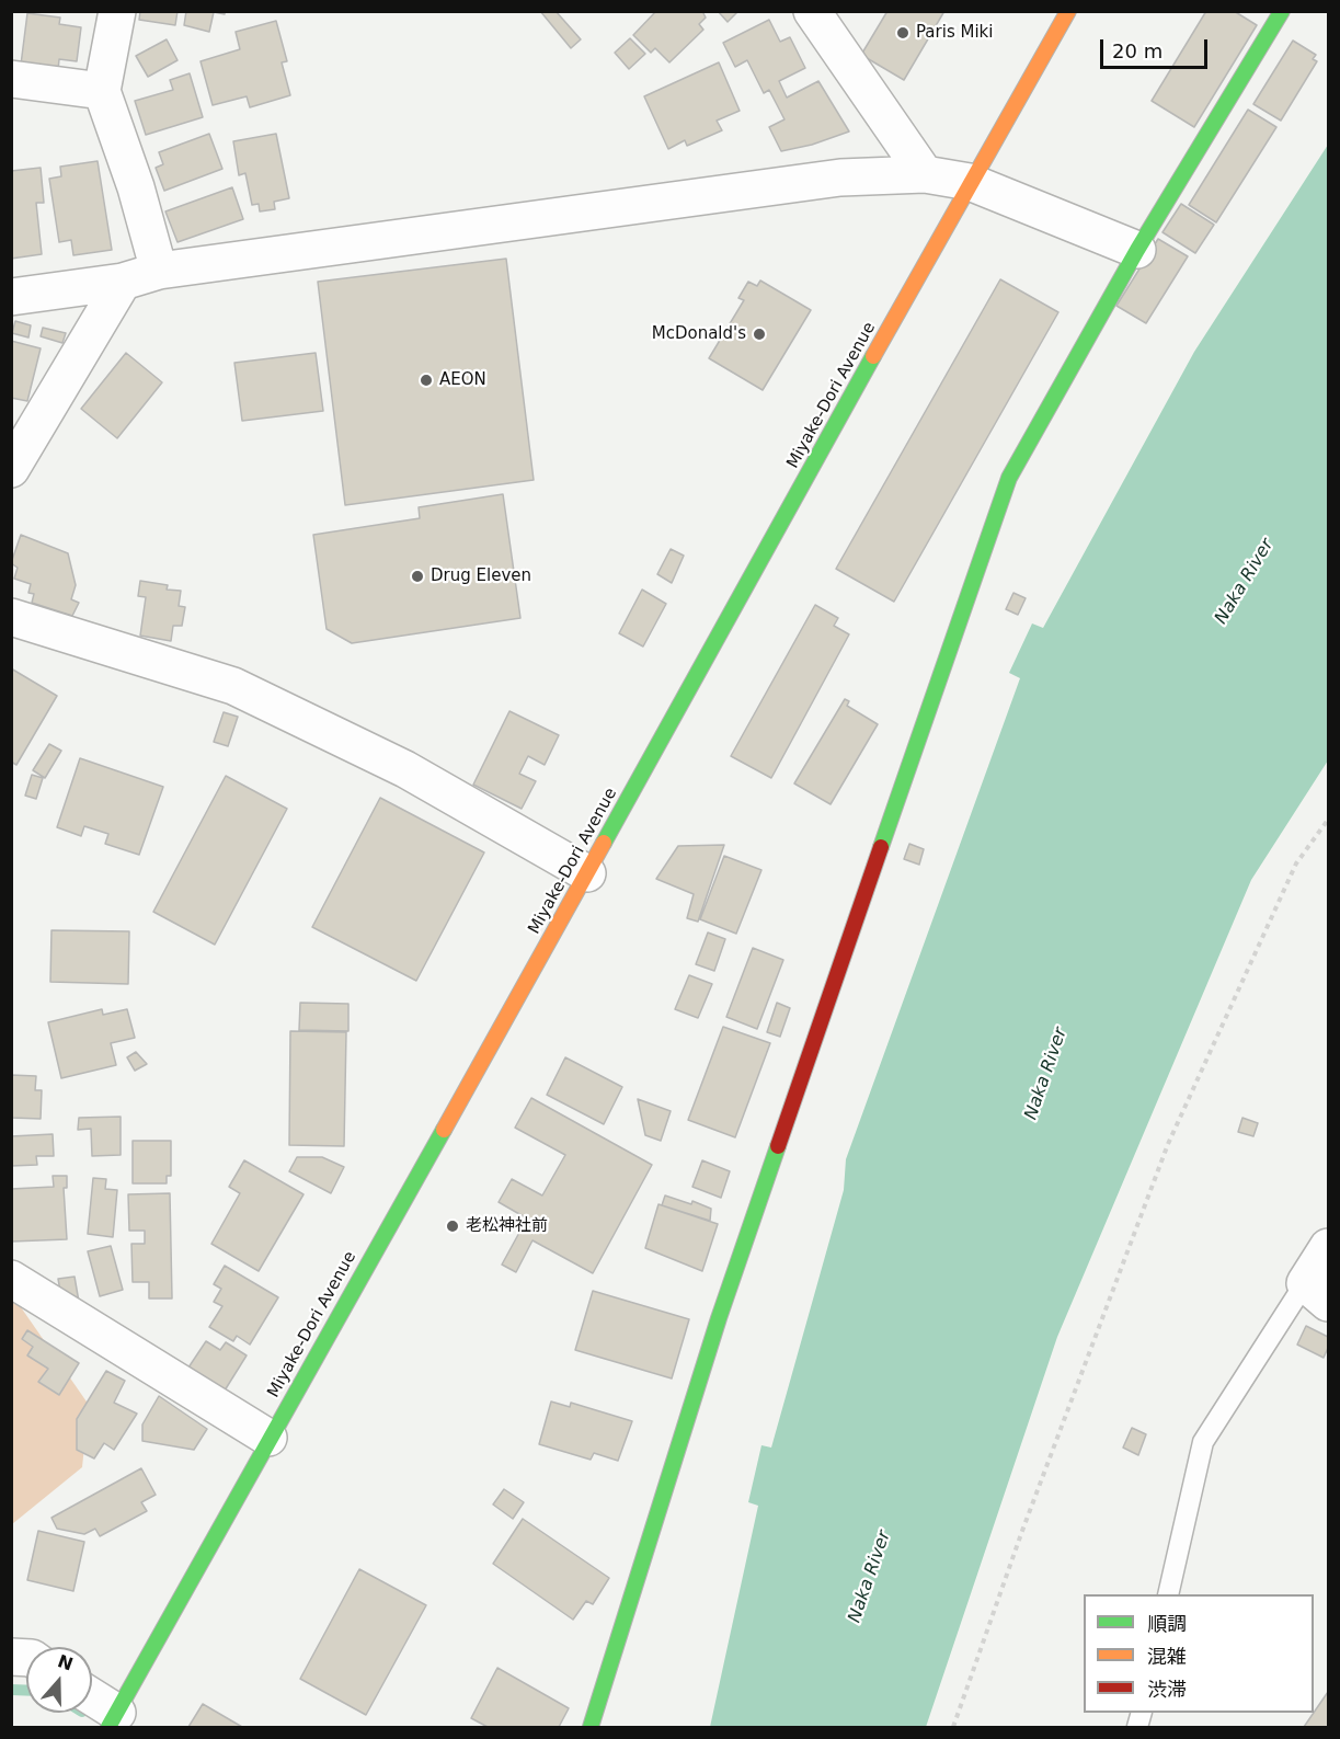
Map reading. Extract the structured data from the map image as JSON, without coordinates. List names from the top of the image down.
{
  "streets": {
    "main road": ["Miyake-Dori Avenue"]
  },
  "water": ["Naka River"],
  "places": [
    "Paris Miki",
    "McDonald's",
    "AEON",
    "Drug Eleven",
    "老松神社前"
  ],
  "legend": ["順調", "混雑", "渋滞"],
  "scale_bar": "20 m",
  "north": "top"
}
